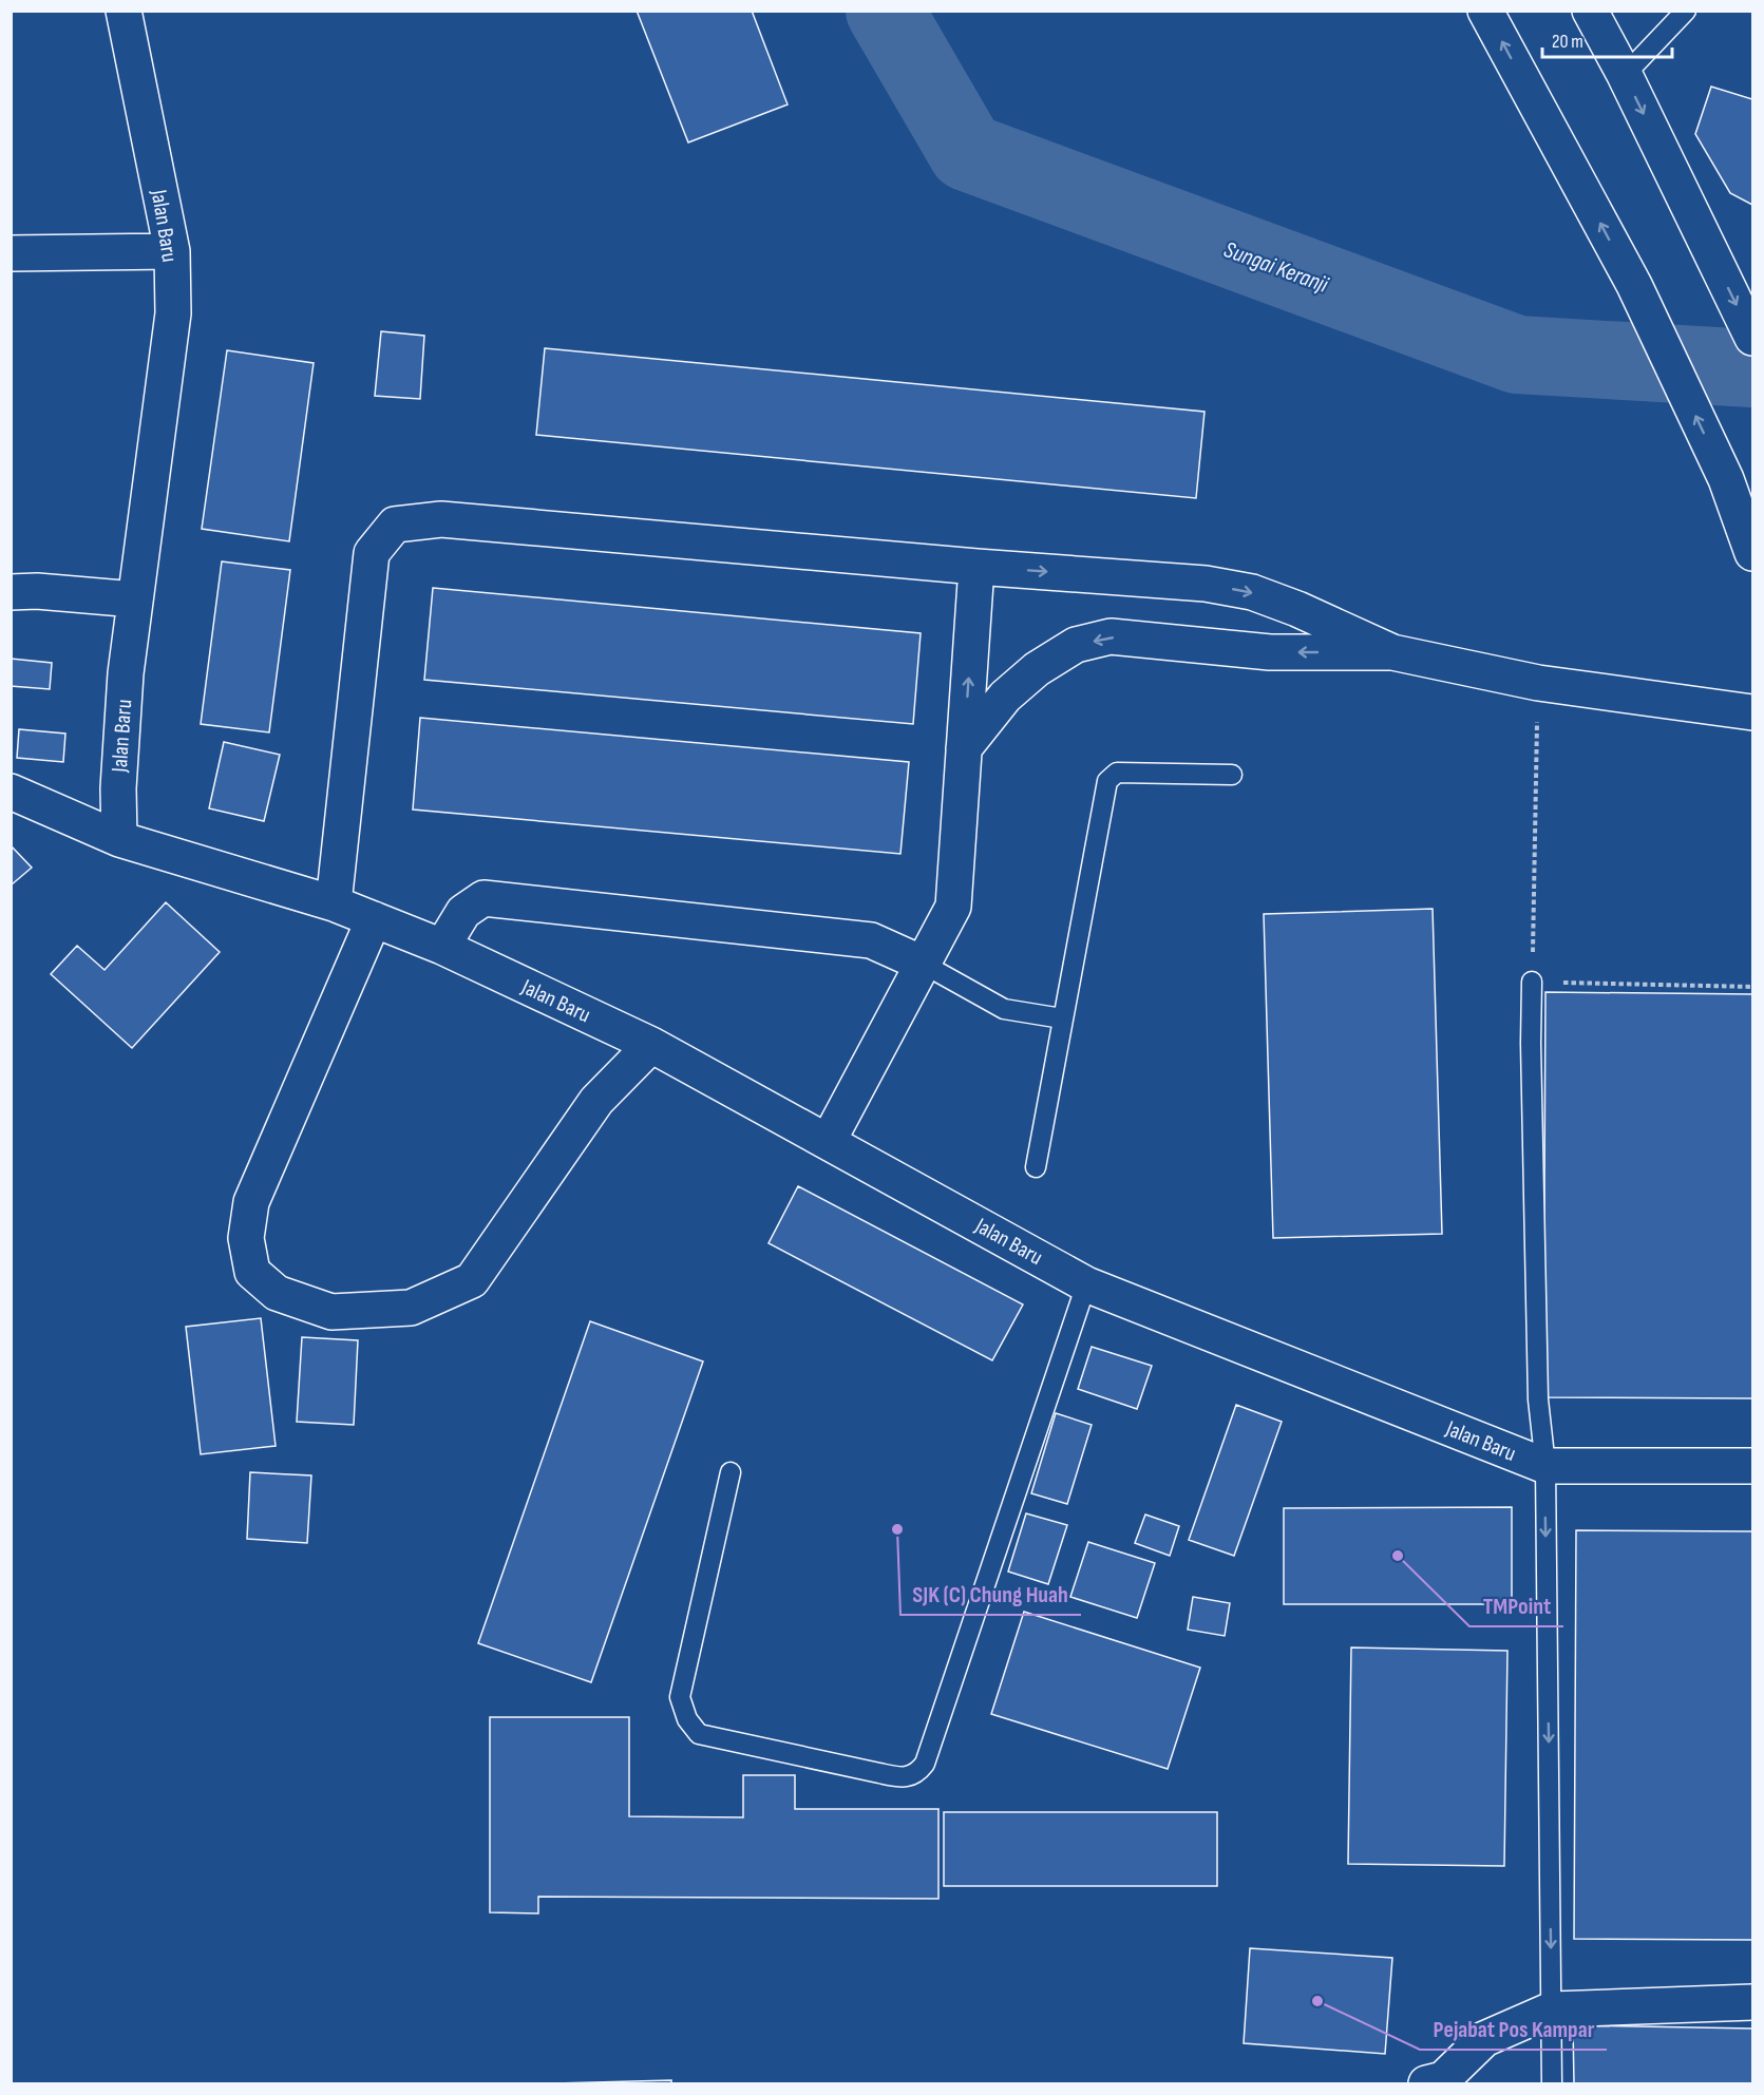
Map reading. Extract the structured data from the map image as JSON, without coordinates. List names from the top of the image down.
{
  "streets": {
    "main road": ["Jalan Baru"]
  },
  "water": ["Sungai Keranji"],
  "places": ["SJK (C) Chung Huah", "TMPoint", "Pejabat Pos Kampar"],
  "scale_bar": "20 m"
}
